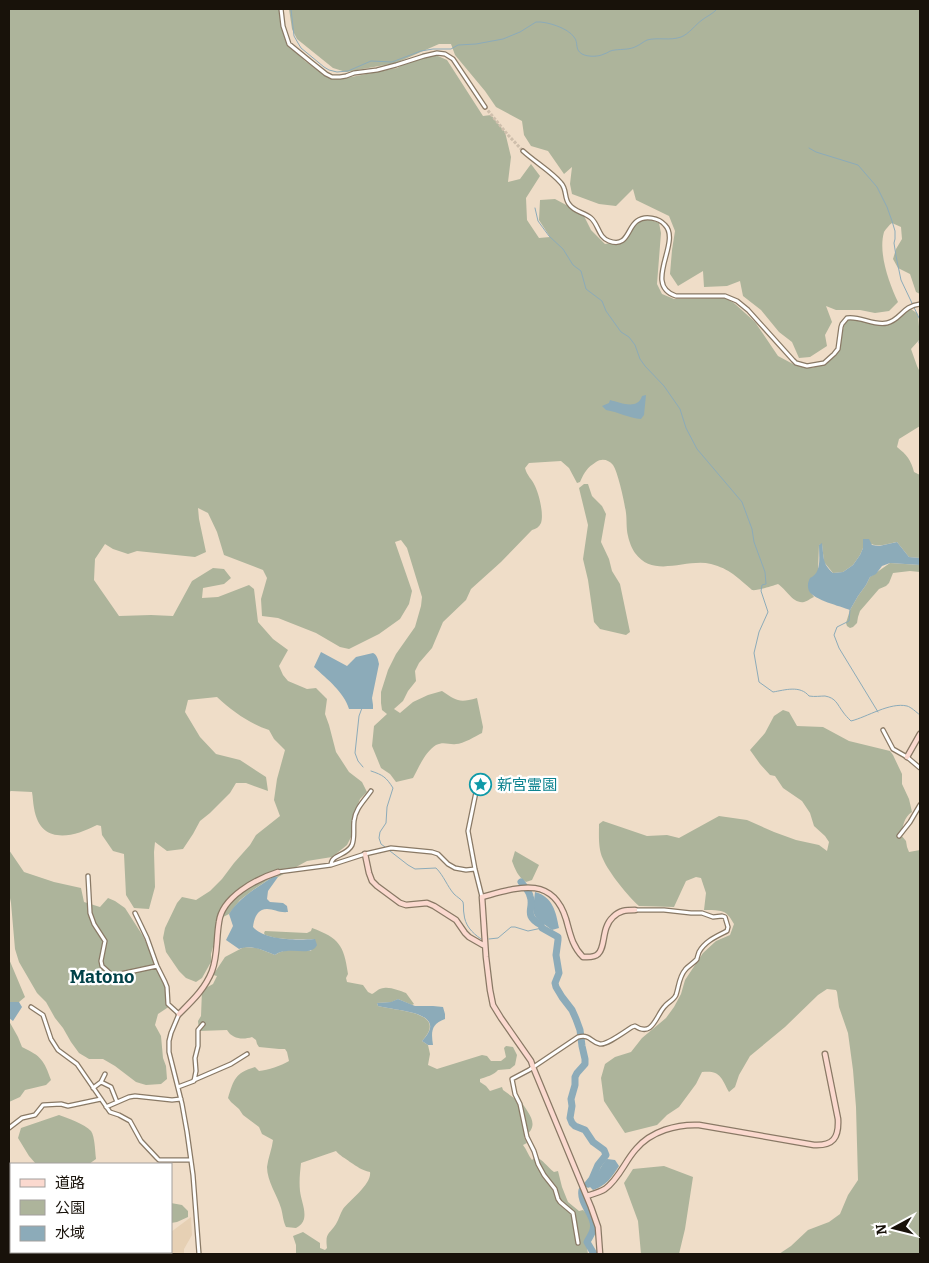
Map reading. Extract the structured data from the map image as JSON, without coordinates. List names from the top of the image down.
{
  "districts": ["Matono"],
  "places": {
    "place": ["新宮霊園"]
  },
  "legend": ["道路", "公園", "水域"],
  "north": "left"
}
